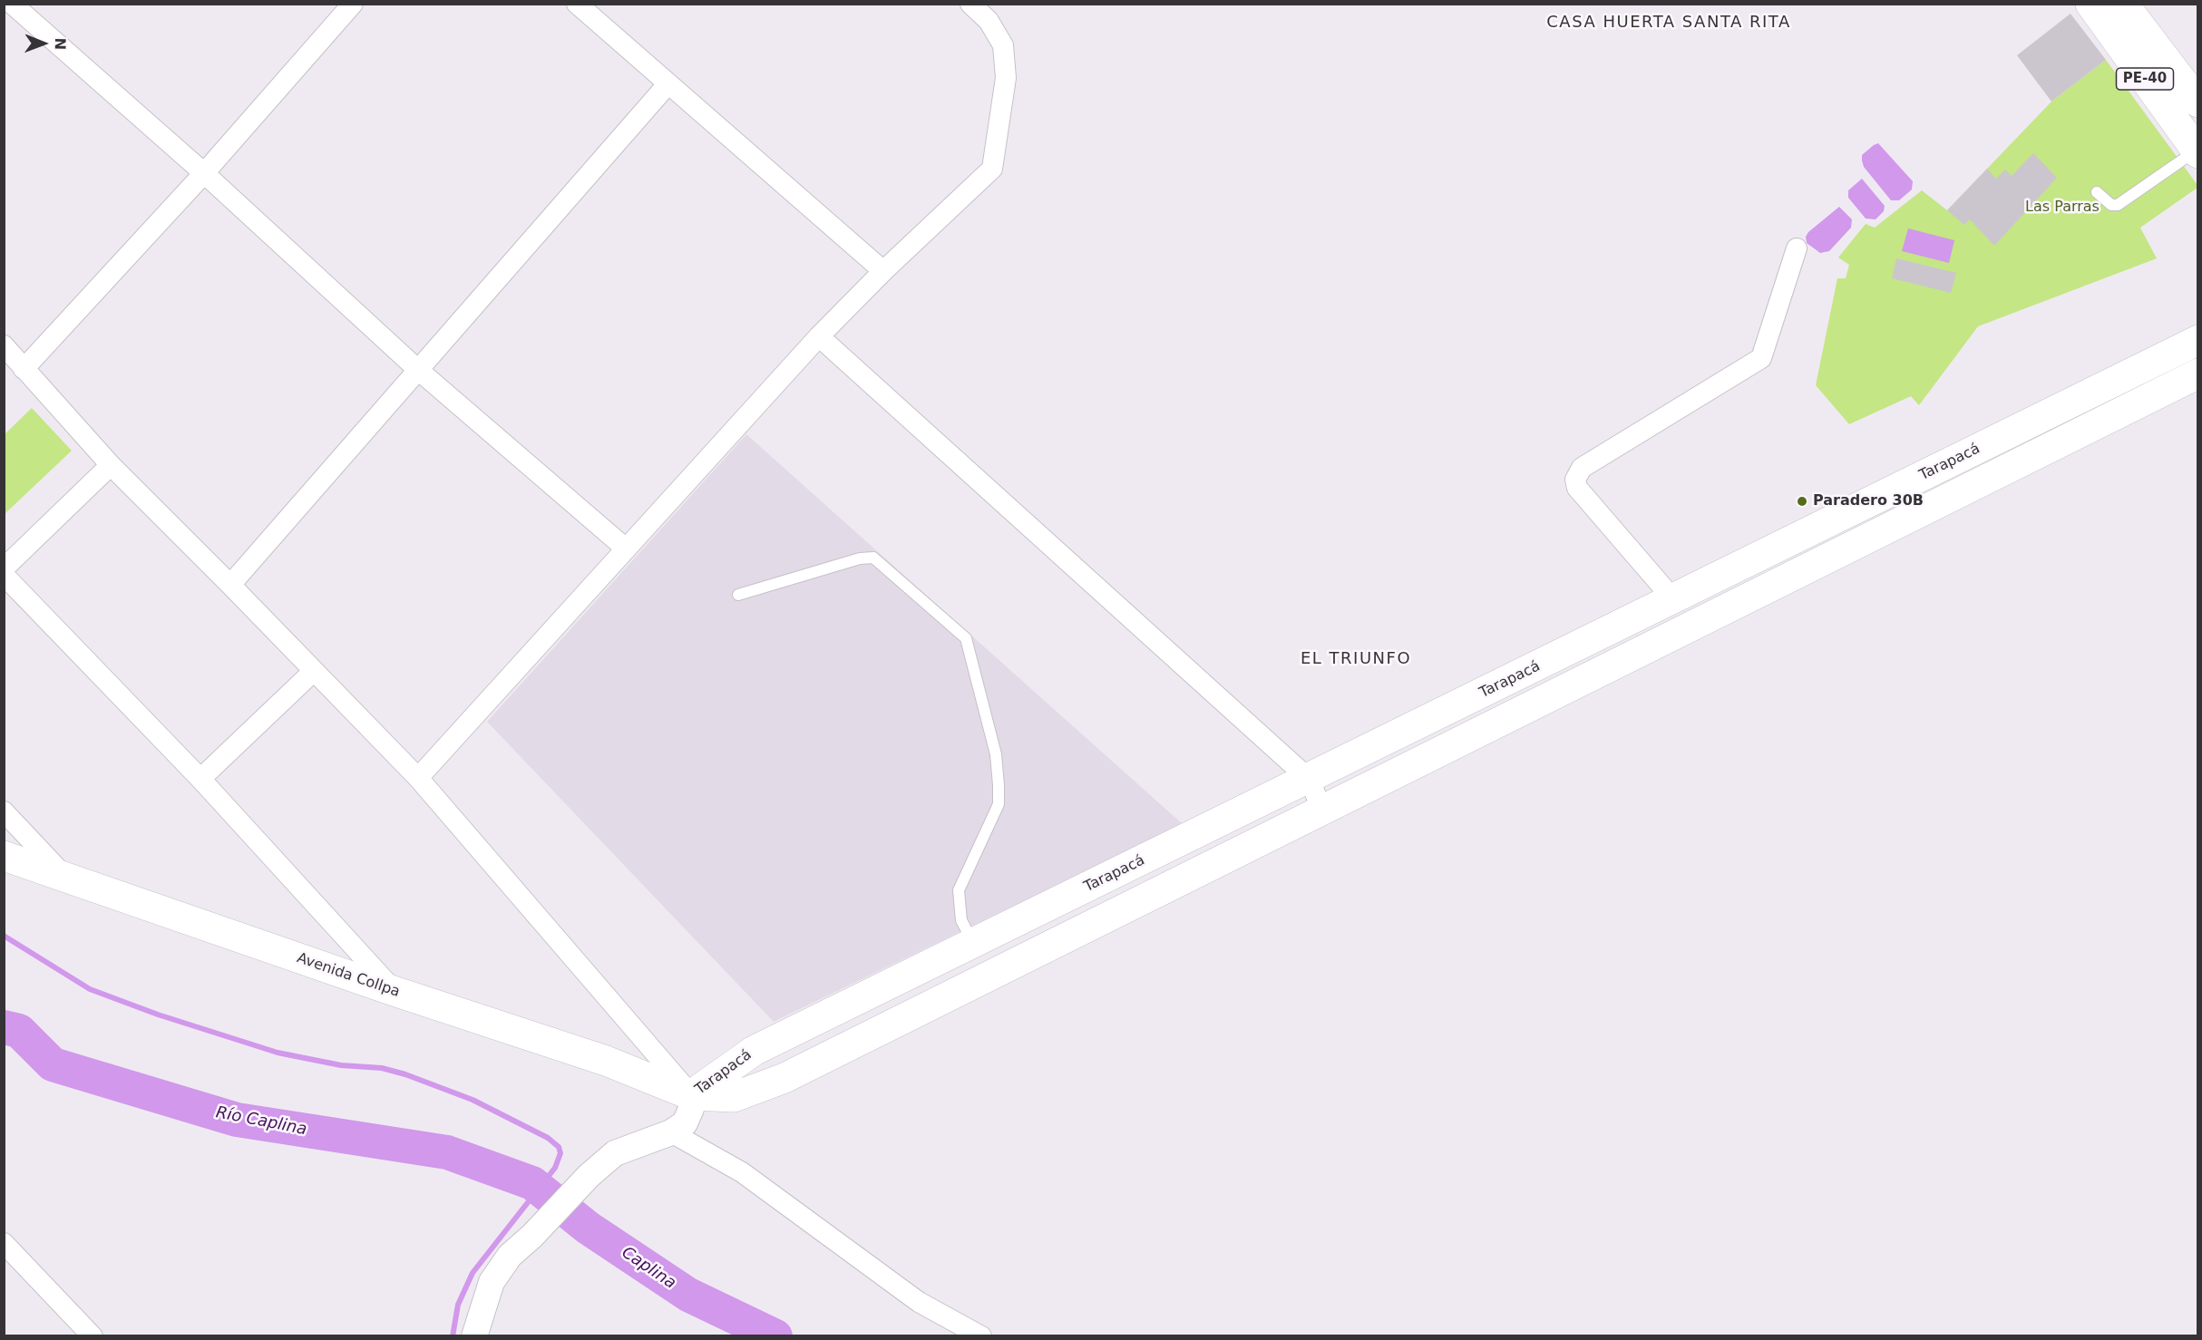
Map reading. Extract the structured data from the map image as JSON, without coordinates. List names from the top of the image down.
{
  "streets": {
    "main road": ["PE-40", "Tarapacá", "Avenida Collpa"]
  },
  "crossings": [
    ["Tarapacá", "Avenida Collpa"]
  ],
  "districts": ["CASA HUERTA SANTA RITA", "EL TRIUNFO"],
  "water": ["Río Caplina", "Caplina"],
  "parks": ["Las Parras"],
  "places": ["Paradero 30B"],
  "north": "right"
}
